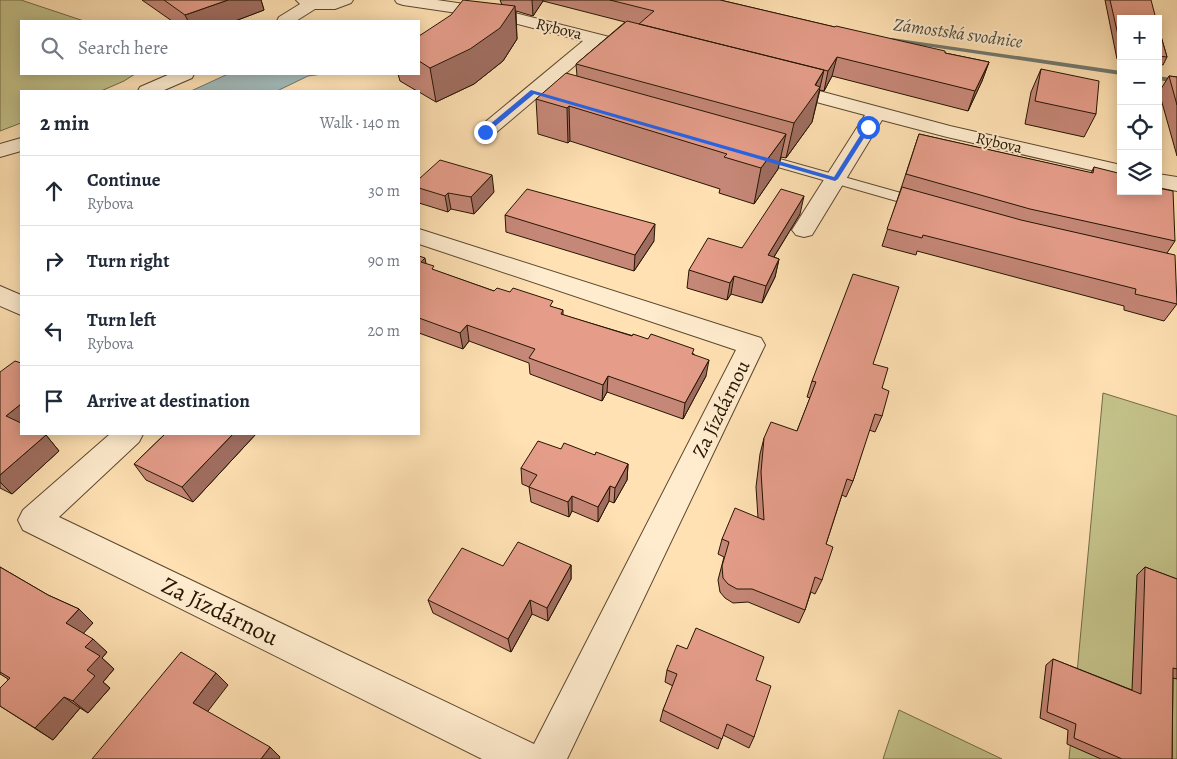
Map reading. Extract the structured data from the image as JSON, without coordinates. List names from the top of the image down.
{
  "streets": {
    "street": ["Rybova", "Za Jízdárnou"]
  },
  "water": ["Zámostská svodnice"],
  "page": {
    "map_buttons": ["+", "−"],
    "search": "Search here",
    "heading": ["2 min", "Walk · 140 m"],
    "list": [
      ["Continue", "Rybova", "30 m"],
      ["Turn right", "90 m"],
      ["Turn left", "Rybova", "20 m"],
      "Arrive at destination"
    ]
  }
}
